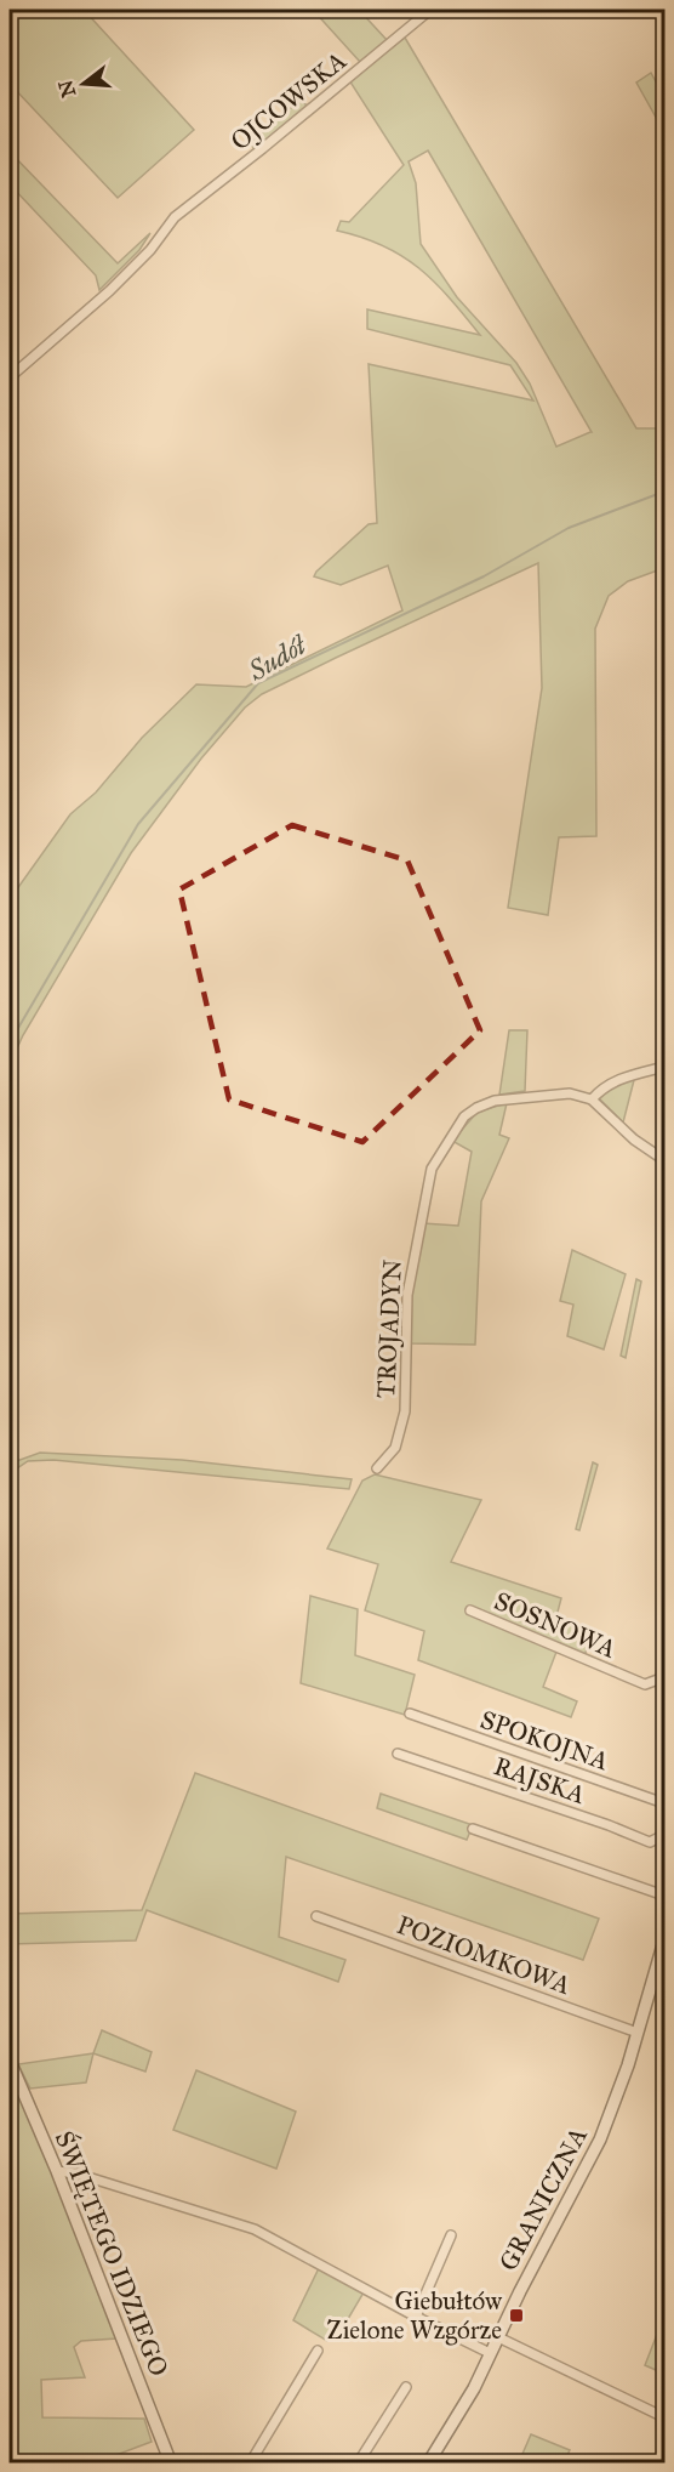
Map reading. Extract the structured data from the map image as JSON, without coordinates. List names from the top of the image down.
{
  "streets": {
    "street": [
      "OJCOWSKA",
      "TROJADYN",
      "SOSNOWA",
      "SPOKOJNA",
      "RAJSKA",
      "POZIOMKOWA",
      "GRANICZNA",
      "ŚWIĘTEGO IDZIEGO"
    ]
  },
  "crossings": [
    ["POZIOMKOWA", "GRANICZNA"]
  ],
  "water": ["Sudół"],
  "places": {
    "transit": ["Giebułtów Zielone Wzgórze"]
  },
  "north": "left"
}
